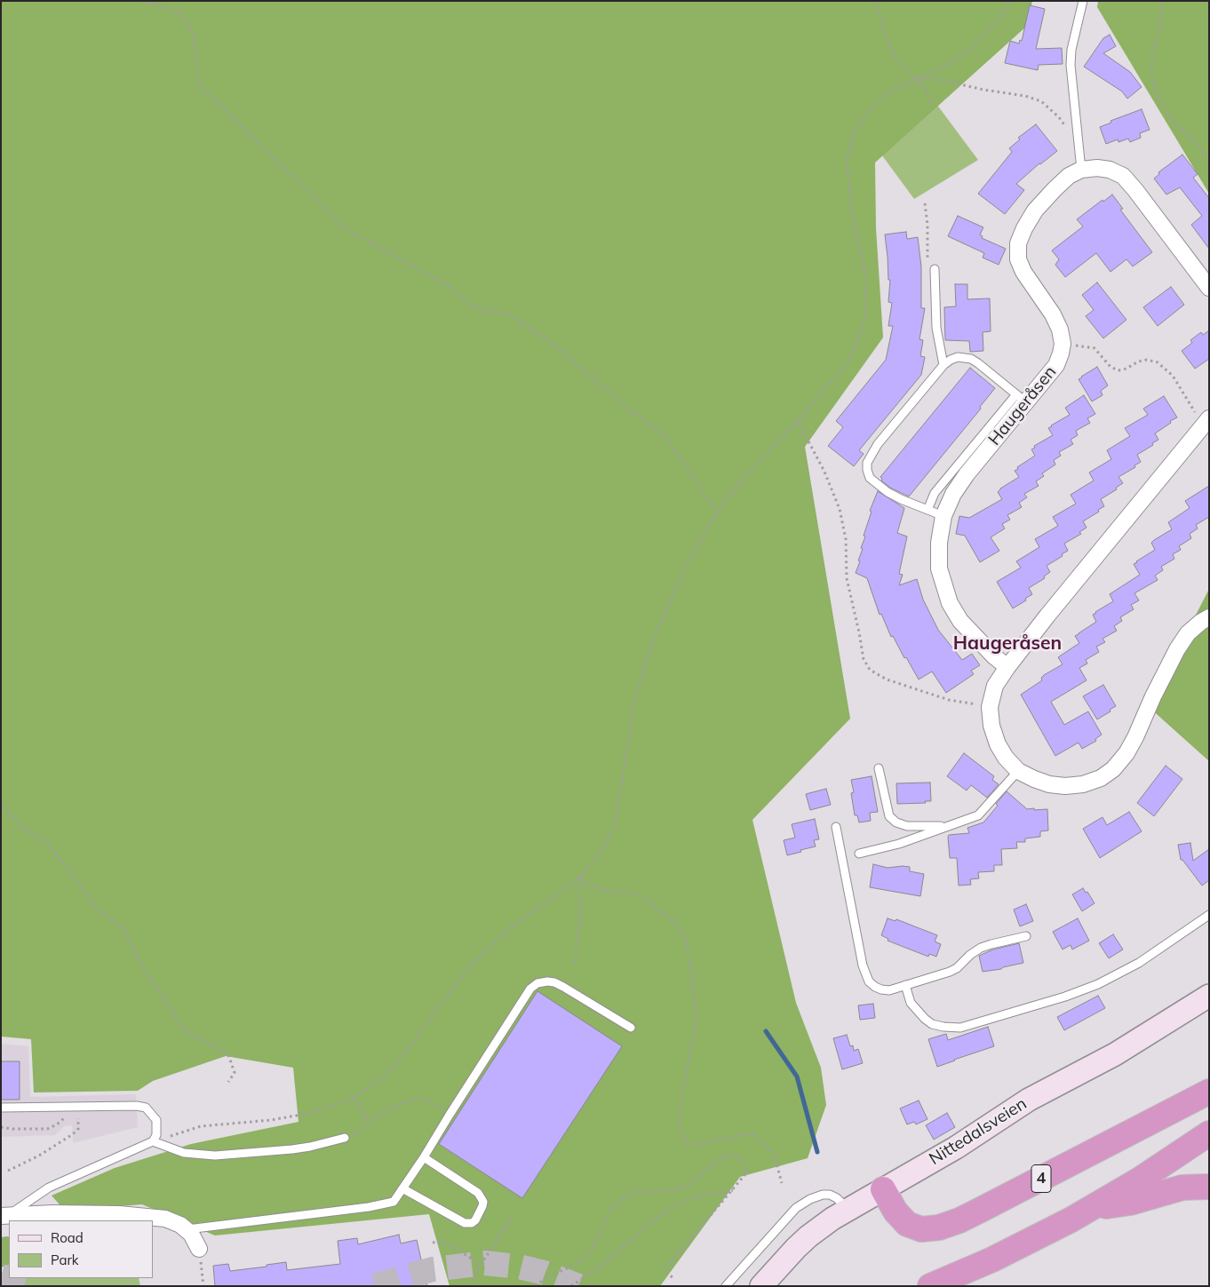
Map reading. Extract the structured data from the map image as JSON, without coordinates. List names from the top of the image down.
{
  "streets": {
    "highway": ["4"],
    "main road": ["Nittedalsveien"],
    "street": ["Haugeråsen"]
  },
  "crossings": [
    ["Nittedalsveien", "4"]
  ],
  "districts": ["Haugeråsen"],
  "legend": ["Road", "Park"]
}
